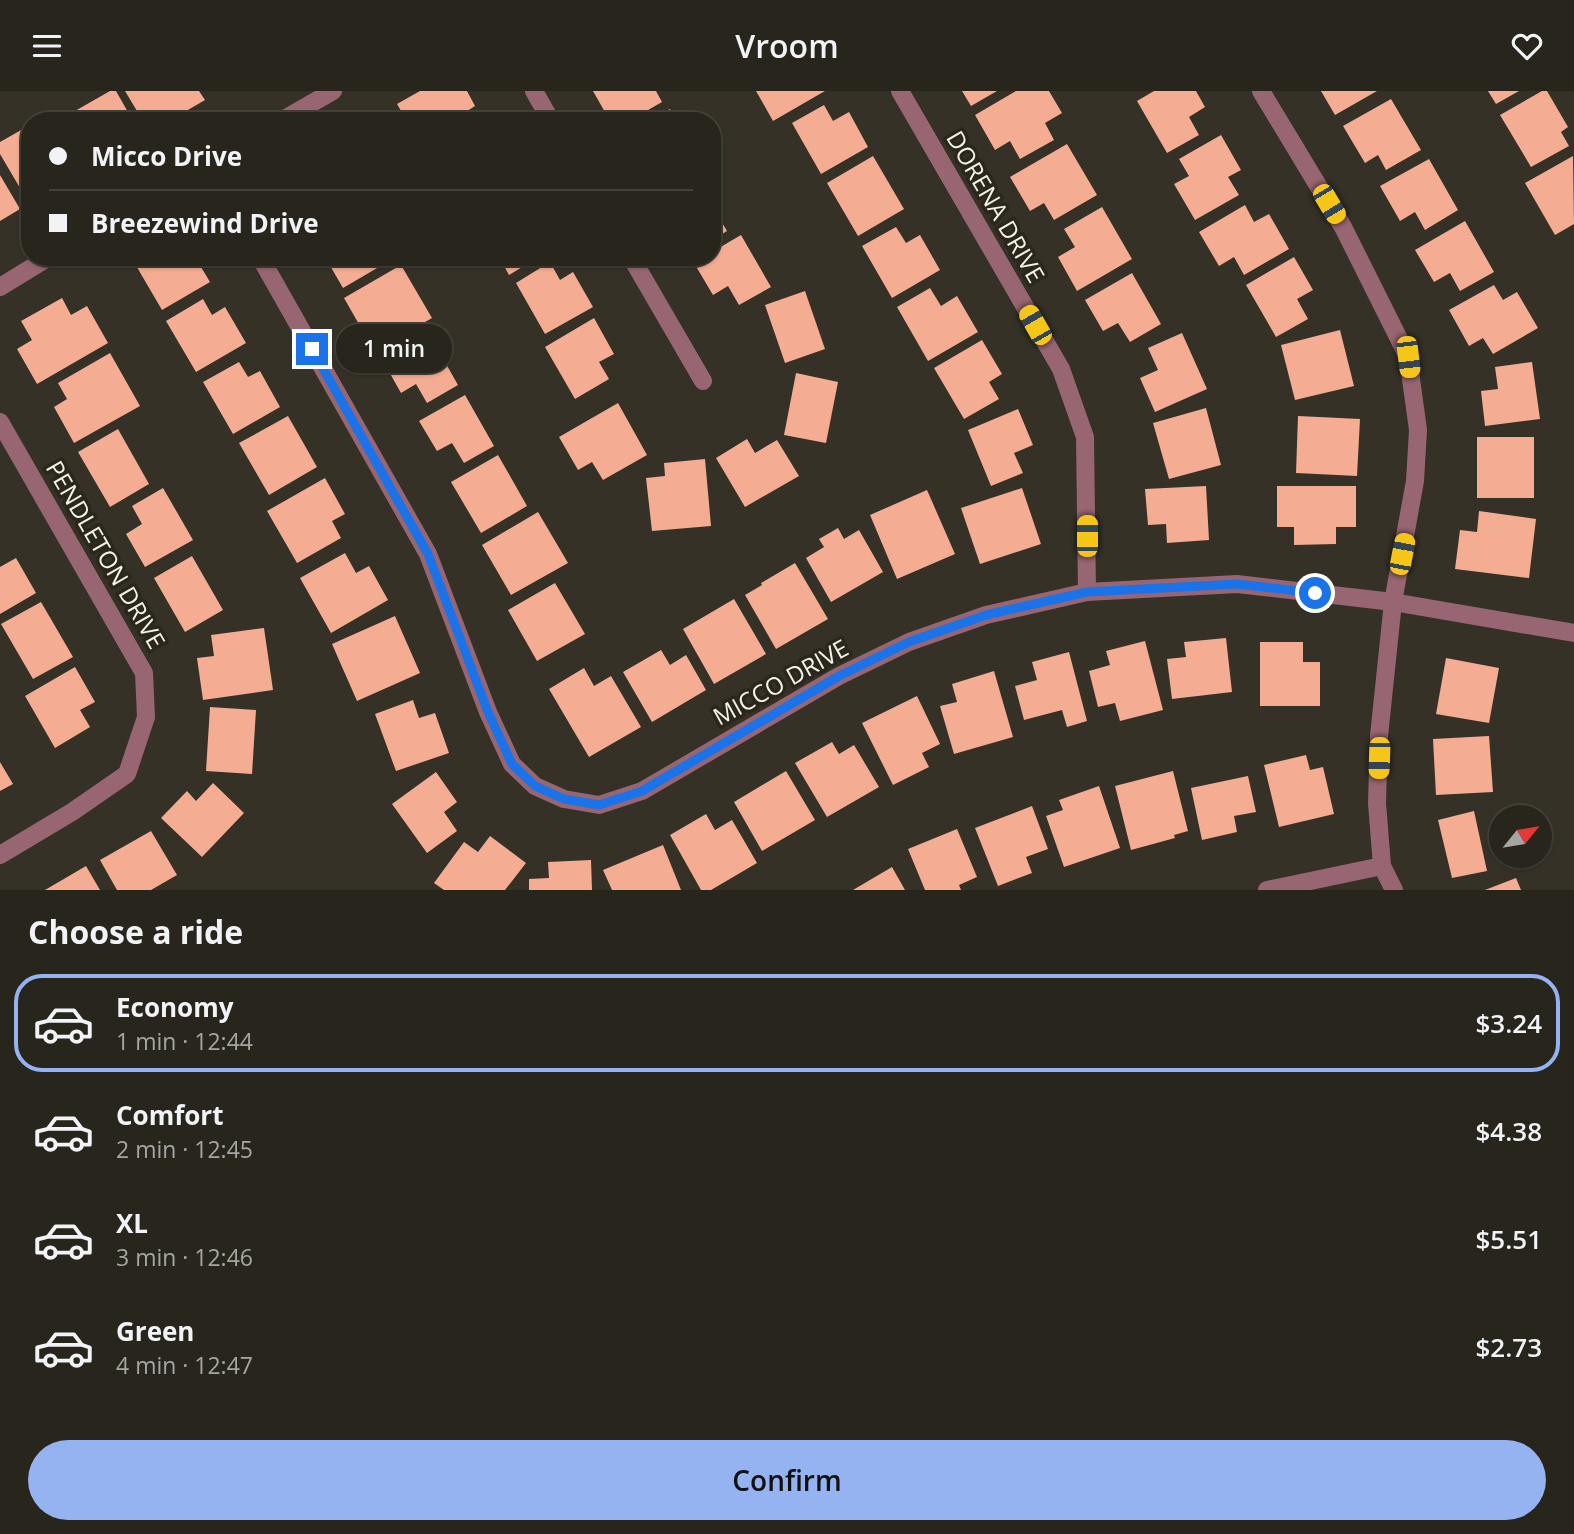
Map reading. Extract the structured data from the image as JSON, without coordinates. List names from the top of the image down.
{
  "streets": {
    "street": ["DORENA DRIVE", "PENDLETON DRIVE", "MICCO DRIVE"]
  },
  "crossings": [
    ["DORENA DRIVE", "MICCO DRIVE"]
  ],
  "north": "top right",
  "page": {
    "header": "Vroom",
    "banner": ["Micco Drive", "Breezewind Drive"],
    "bubble": "1 min",
    "heading": "Choose a ride",
    "list": [
      {
        "name": "Economy",
        "note": "1 min · 12:44",
        "value": "$3.24"
      },
      {
        "name": "Comfort",
        "note": "2 min · 12:45",
        "value": "$4.38"
      },
      {
        "name": "XL",
        "note": "3 min · 12:46",
        "value": "$5.51"
      },
      {
        "name": "Green",
        "note": "4 min · 12:47",
        "value": "$2.73"
      }
    ],
    "buttons": "Confirm"
  }
}
